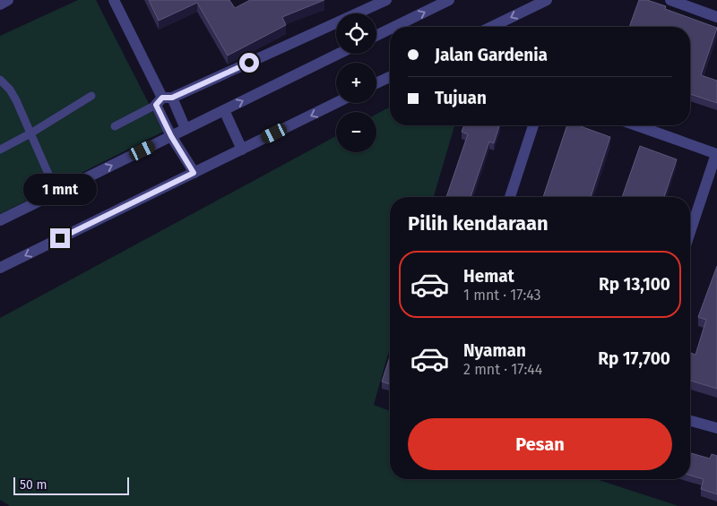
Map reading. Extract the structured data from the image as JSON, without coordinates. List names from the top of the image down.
{
  "scale_bar": "50 m",
  "page": {
    "map_buttons": ["+", "−"],
    "banner": ["Jalan Gardenia", "Tujuan"],
    "bubble": "1 mnt",
    "heading": "Pilih kendaraan",
    "list": [
      {
        "name": "Hemat",
        "note": "1 mnt · 17:43",
        "value": "Rp 13,100"
      },
      {
        "name": "Nyaman",
        "note": "2 mnt · 17:44",
        "value": "Rp 17,700"
      }
    ],
    "buttons": "Pesan",
    "scale": "50 m"
  }
}
